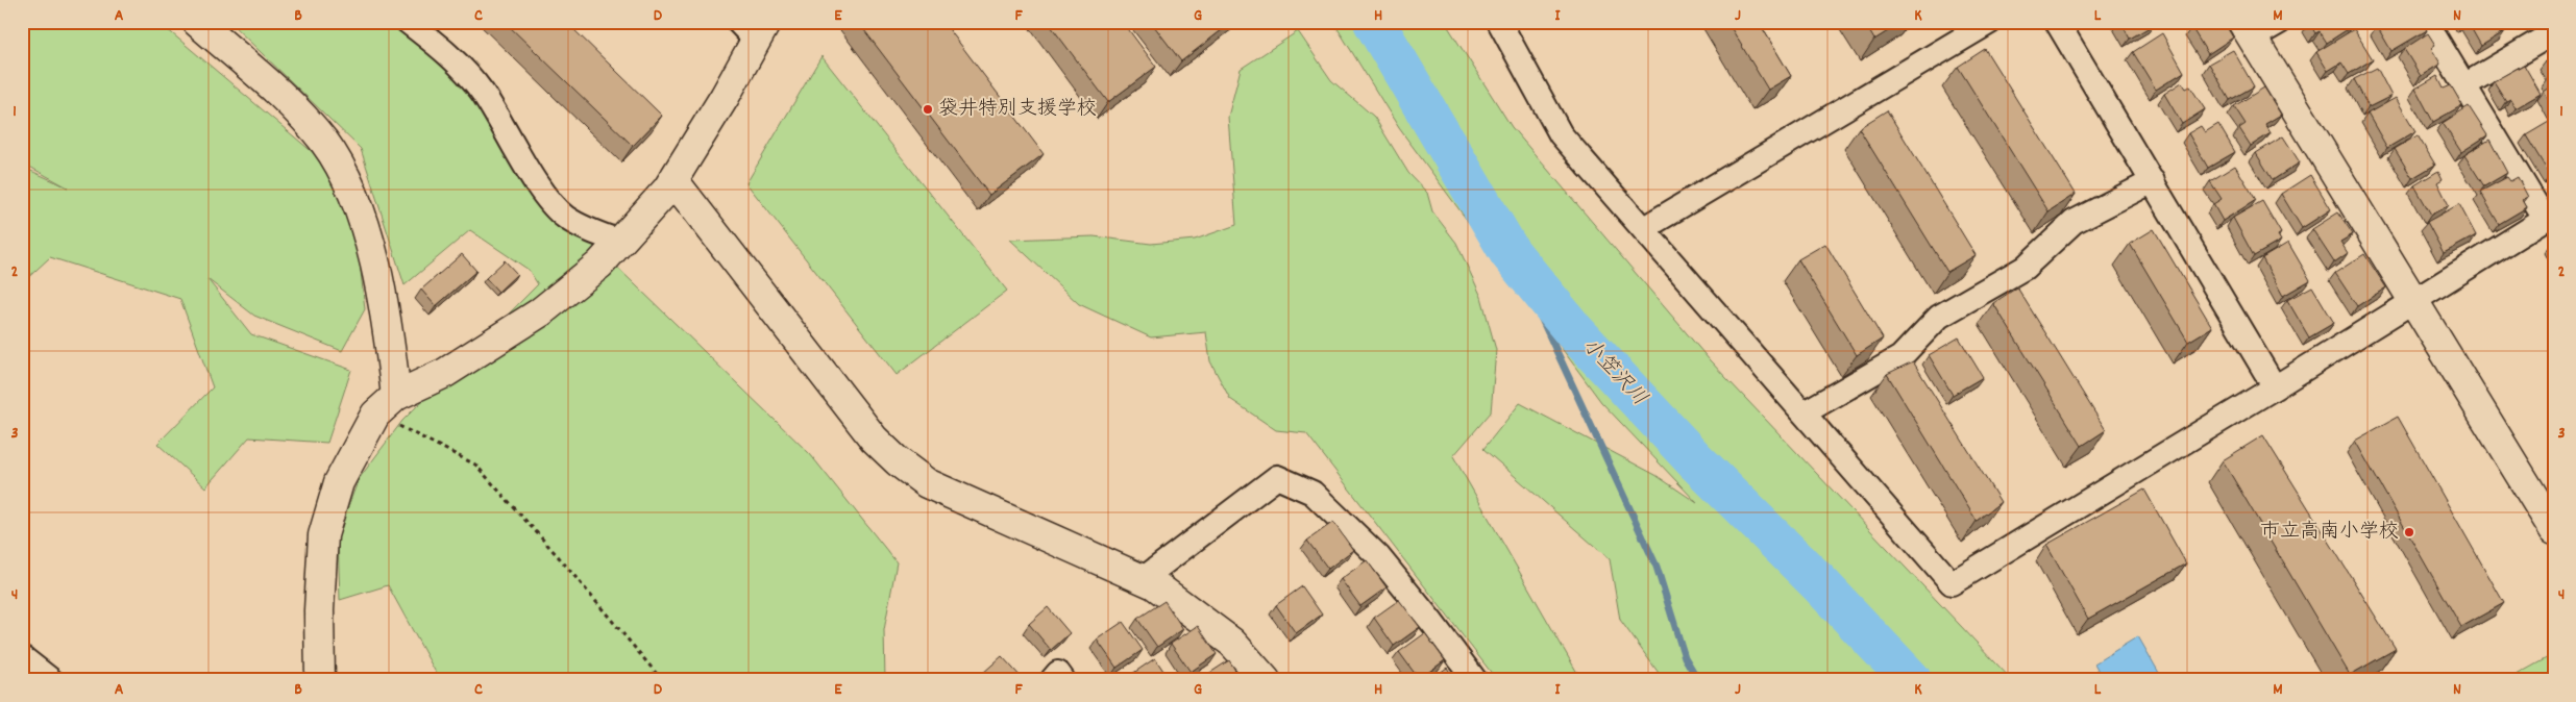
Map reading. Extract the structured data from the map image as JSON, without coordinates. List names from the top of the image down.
{
  "water": ["小笠沢川"],
  "places": ["袋井特別支援学校", "市立高南小学校"],
  "grid": {
    "columns": [
      "A",
      "B",
      "C",
      "D",
      "E",
      "F",
      "G",
      "H",
      "I",
      "J",
      "K",
      "L",
      "M",
      "N"
    ],
    "rows": [
      "1",
      "2",
      "3",
      "4"
    ]
  }
}
